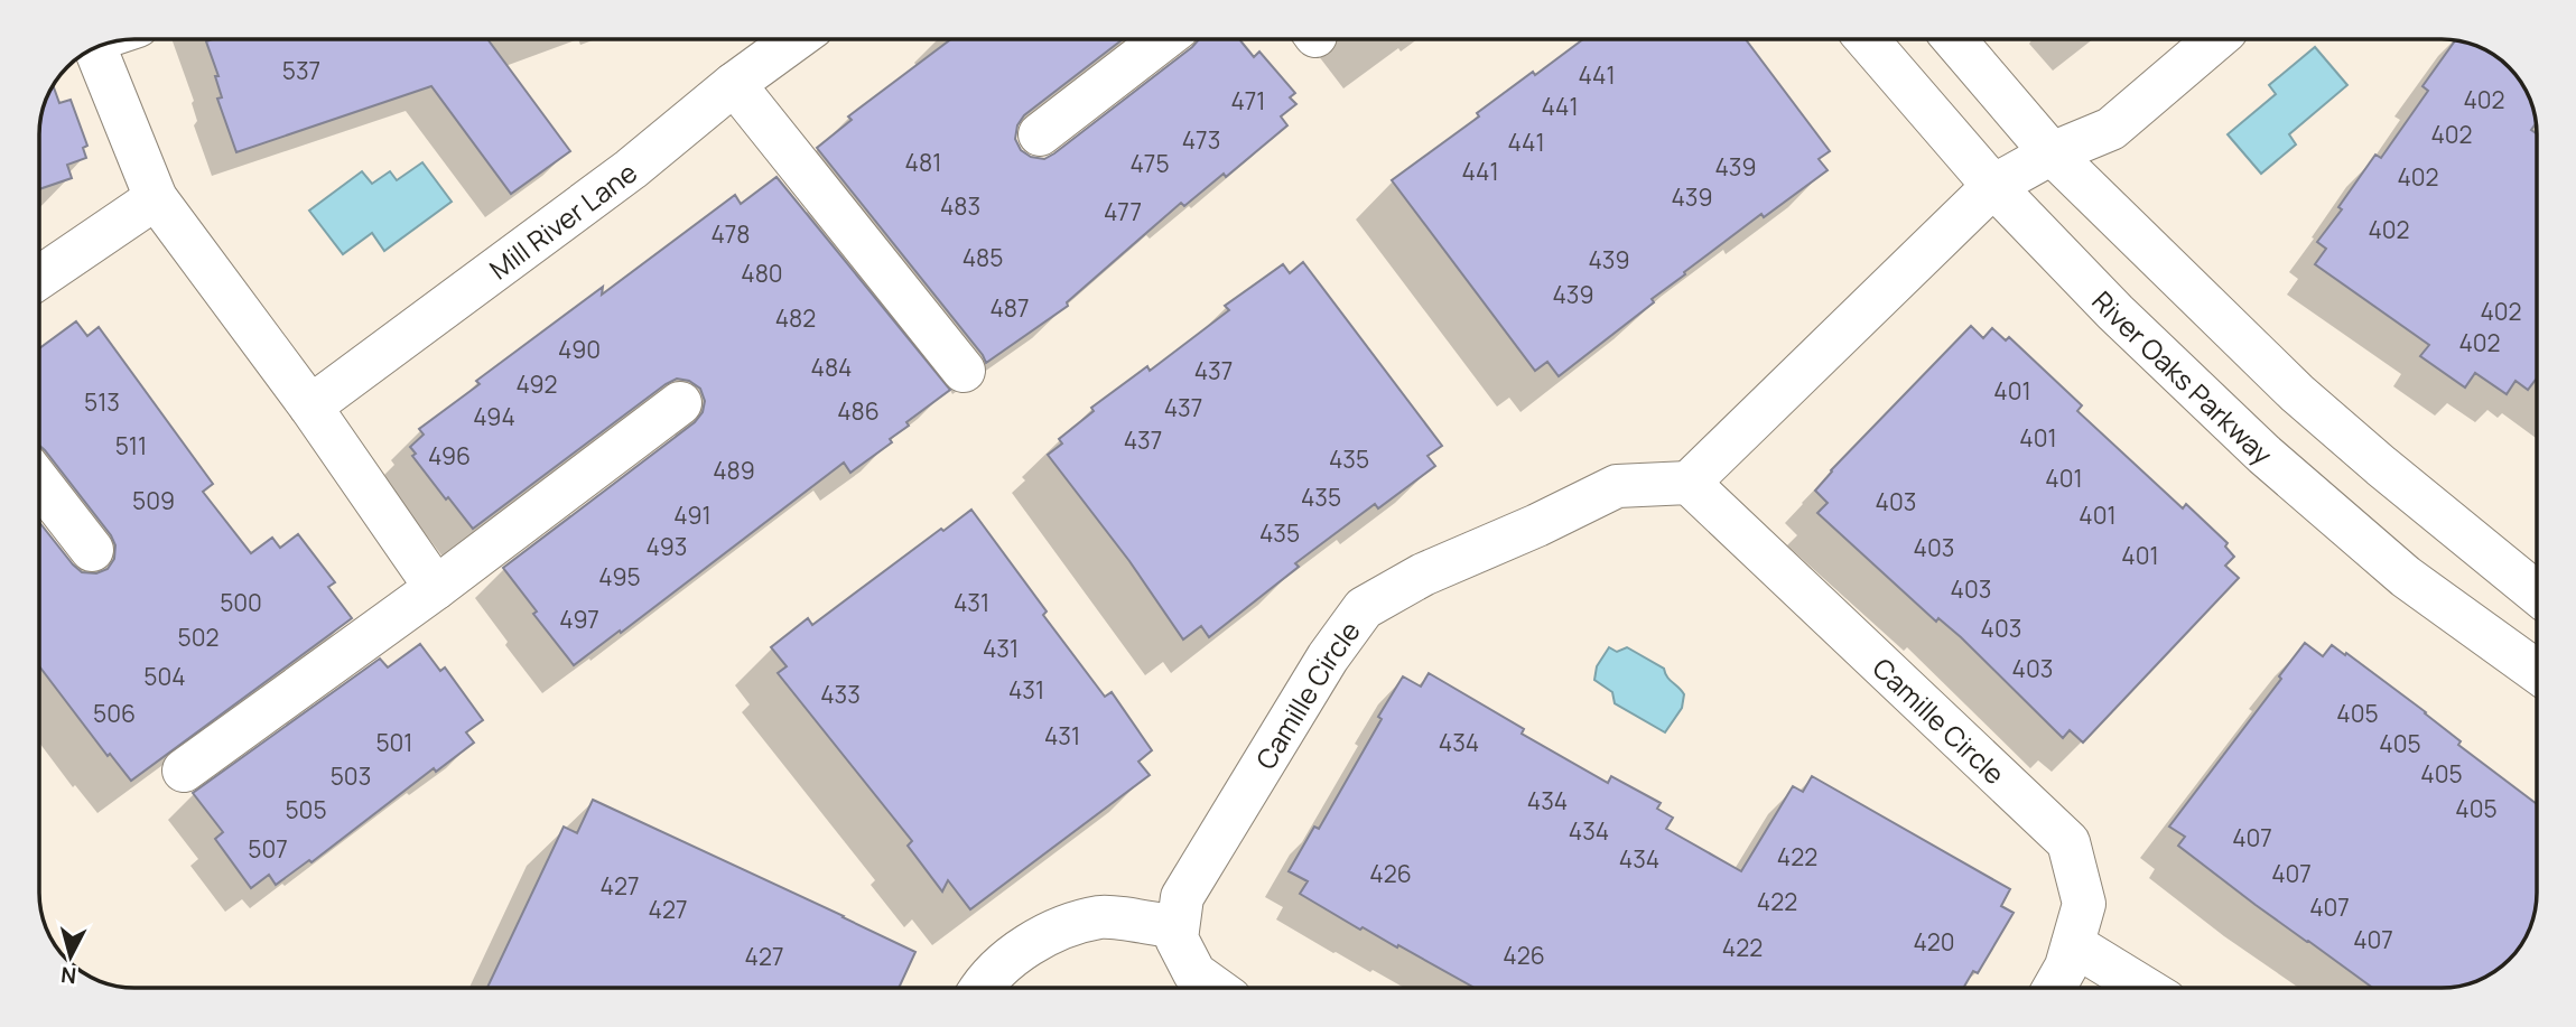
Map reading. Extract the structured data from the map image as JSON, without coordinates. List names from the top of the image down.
{
  "streets": {
    "street": ["Mill River Lane", "River Oaks Parkway", "Camille Circle"]
  },
  "house_numbers": [
    "537",
    "441",
    "402",
    "471",
    "441",
    "402",
    "473",
    "441",
    "481",
    "475",
    "439",
    "441",
    "402",
    "439",
    "483",
    "477",
    "402",
    "478",
    "485",
    "439",
    "480",
    "439",
    "487",
    "402",
    "482",
    "402",
    "490",
    "484",
    "437",
    "492",
    "401",
    "513",
    "437",
    "486",
    "494",
    "401",
    "437",
    "511",
    "496",
    "435",
    "489",
    "401",
    "435",
    "509",
    "403",
    "491",
    "401",
    "435",
    "493",
    "403",
    "401",
    "495",
    "403",
    "500",
    "431",
    "497",
    "403",
    "502",
    "431",
    "403",
    "504",
    "431",
    "433",
    "506",
    "405",
    "431",
    "501",
    "434",
    "405",
    "405",
    "503",
    "434",
    "405",
    "505",
    "434",
    "407",
    "507",
    "422",
    "434",
    "426",
    "407",
    "427",
    "422",
    "407",
    "427",
    "407",
    "420",
    "422",
    "426",
    "427"
  ],
  "north": "bottom"
}
